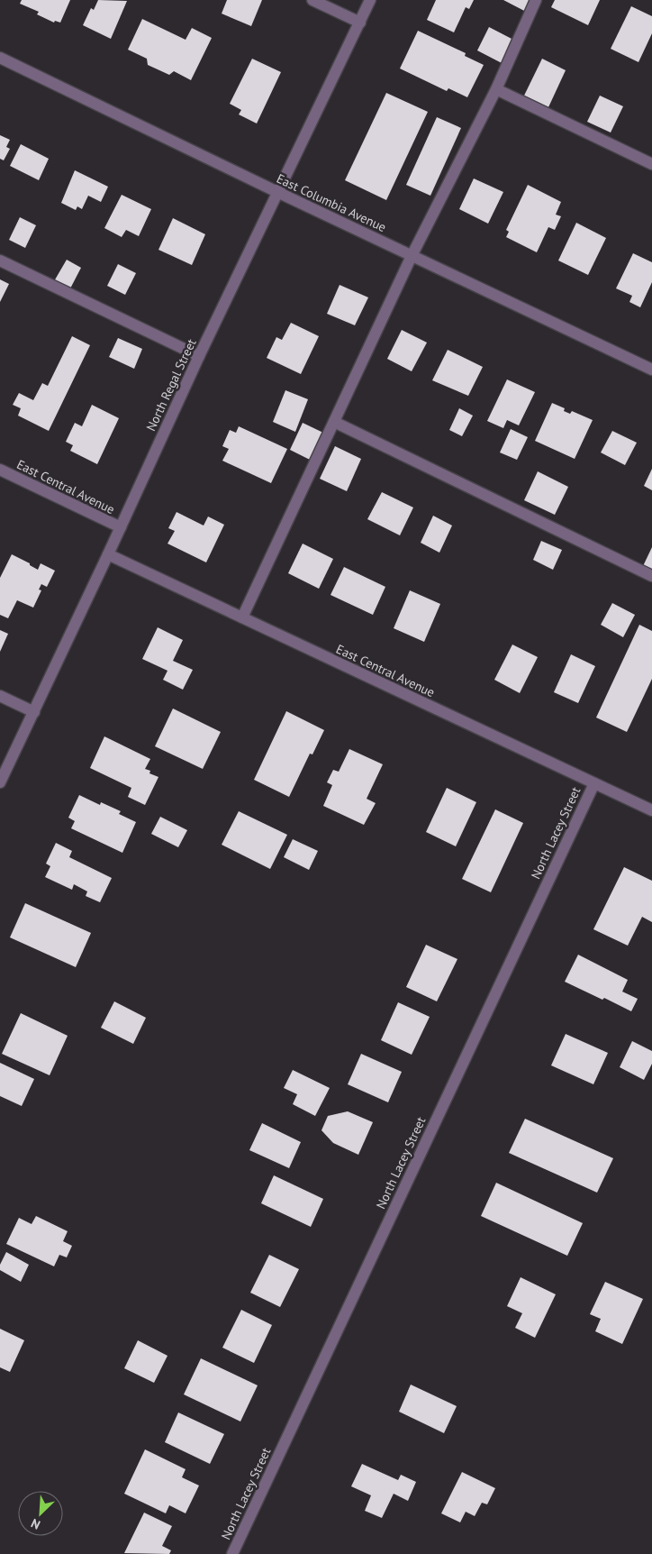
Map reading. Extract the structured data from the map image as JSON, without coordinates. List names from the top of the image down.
{
  "streets": {
    "street": [
      "East Columbia Avenue",
      "North Regal Street",
      "East Central Avenue",
      "North Lacey Street"
    ]
  },
  "crossings": [
    ["East Columbia Avenue", "North Regal Street"],
    ["North Regal Street", "East Central Avenue"],
    ["East Central Avenue", "North Lacey Street"]
  ],
  "north": "bottom left"
}
